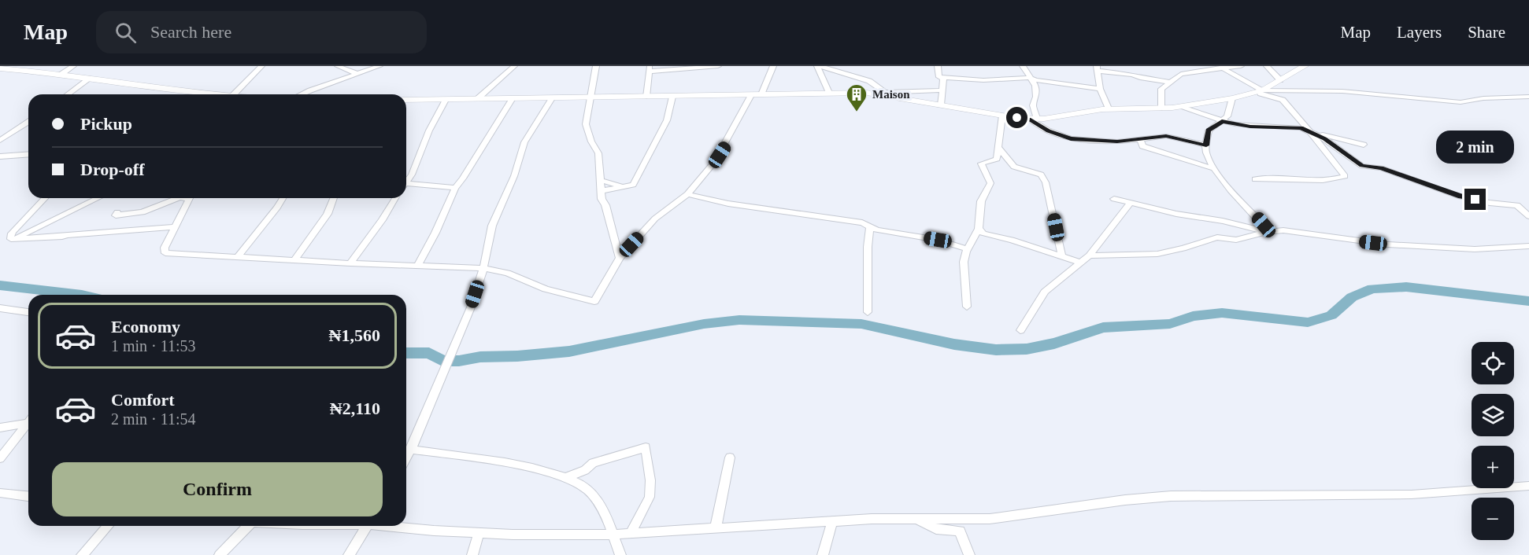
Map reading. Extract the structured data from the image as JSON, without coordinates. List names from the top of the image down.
{
  "places": {
    "building": ["Maison"]
  },
  "page": {
    "header": "Map",
    "search": "Search here",
    "nav": ["Map", "Layers", "Share"],
    "banner": ["Pickup", "Drop-off"],
    "bubble": "2 min",
    "list": [
      {
        "name": "Economy",
        "note": "1 min · 11:53",
        "value": "₦1,560"
      },
      {
        "name": "Comfort",
        "note": "2 min · 11:54",
        "value": "₦2,110"
      }
    ],
    "map_buttons": ["+", "−"],
    "buttons": "Confirm"
  }
}
